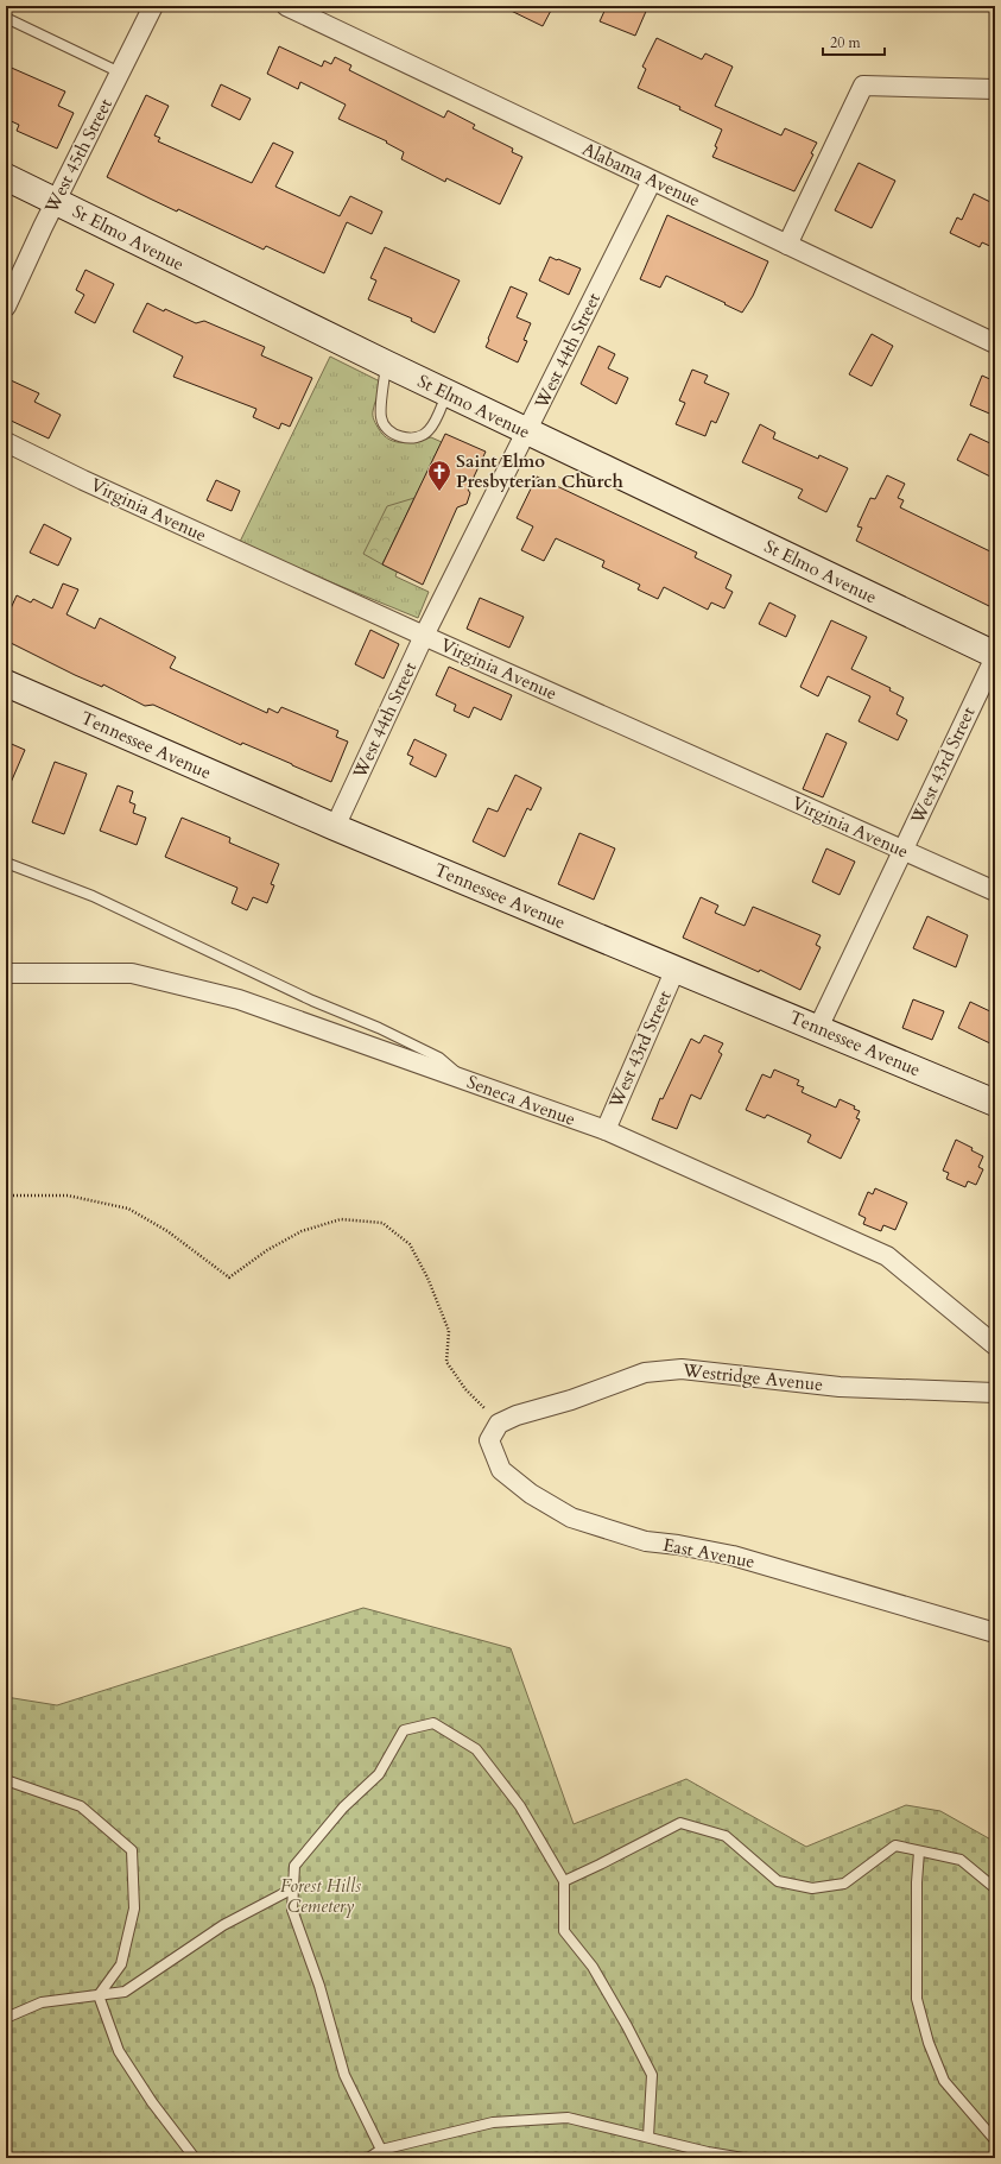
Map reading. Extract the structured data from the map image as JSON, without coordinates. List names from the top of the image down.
{
  "streets": {
    "main road": ["St Elmo Avenue", "Tennessee Avenue"],
    "street": [
      "West 45th Street",
      "Alabama Avenue",
      "West 44th Street",
      "Virginia Avenue",
      "West 43rd Street",
      "Seneca Avenue",
      "Westridge Avenue",
      "East Avenue"
    ]
  },
  "crossings": [
    ["West 45th Street", "St Elmo Avenue"],
    ["Alabama Avenue", "West 44th Street"],
    ["St Elmo Avenue", "West 44th Street"],
    ["St Elmo Avenue", "West 43rd Street"],
    ["West 44th Street", "Virginia Avenue"],
    ["West 44th Street", "Tennessee Avenue"],
    ["Virginia Avenue", "West 43rd Street"],
    ["Tennessee Avenue", "West 43rd Street"],
    ["West 43rd Street", "Seneca Avenue"],
    ["Westridge Avenue", "East Avenue"]
  ],
  "parks": ["Forest Hills Cemetery"],
  "places": {
    "church": ["Saint Elmo Presbyterian Church"]
  },
  "scale_bar": "20 m"
}
